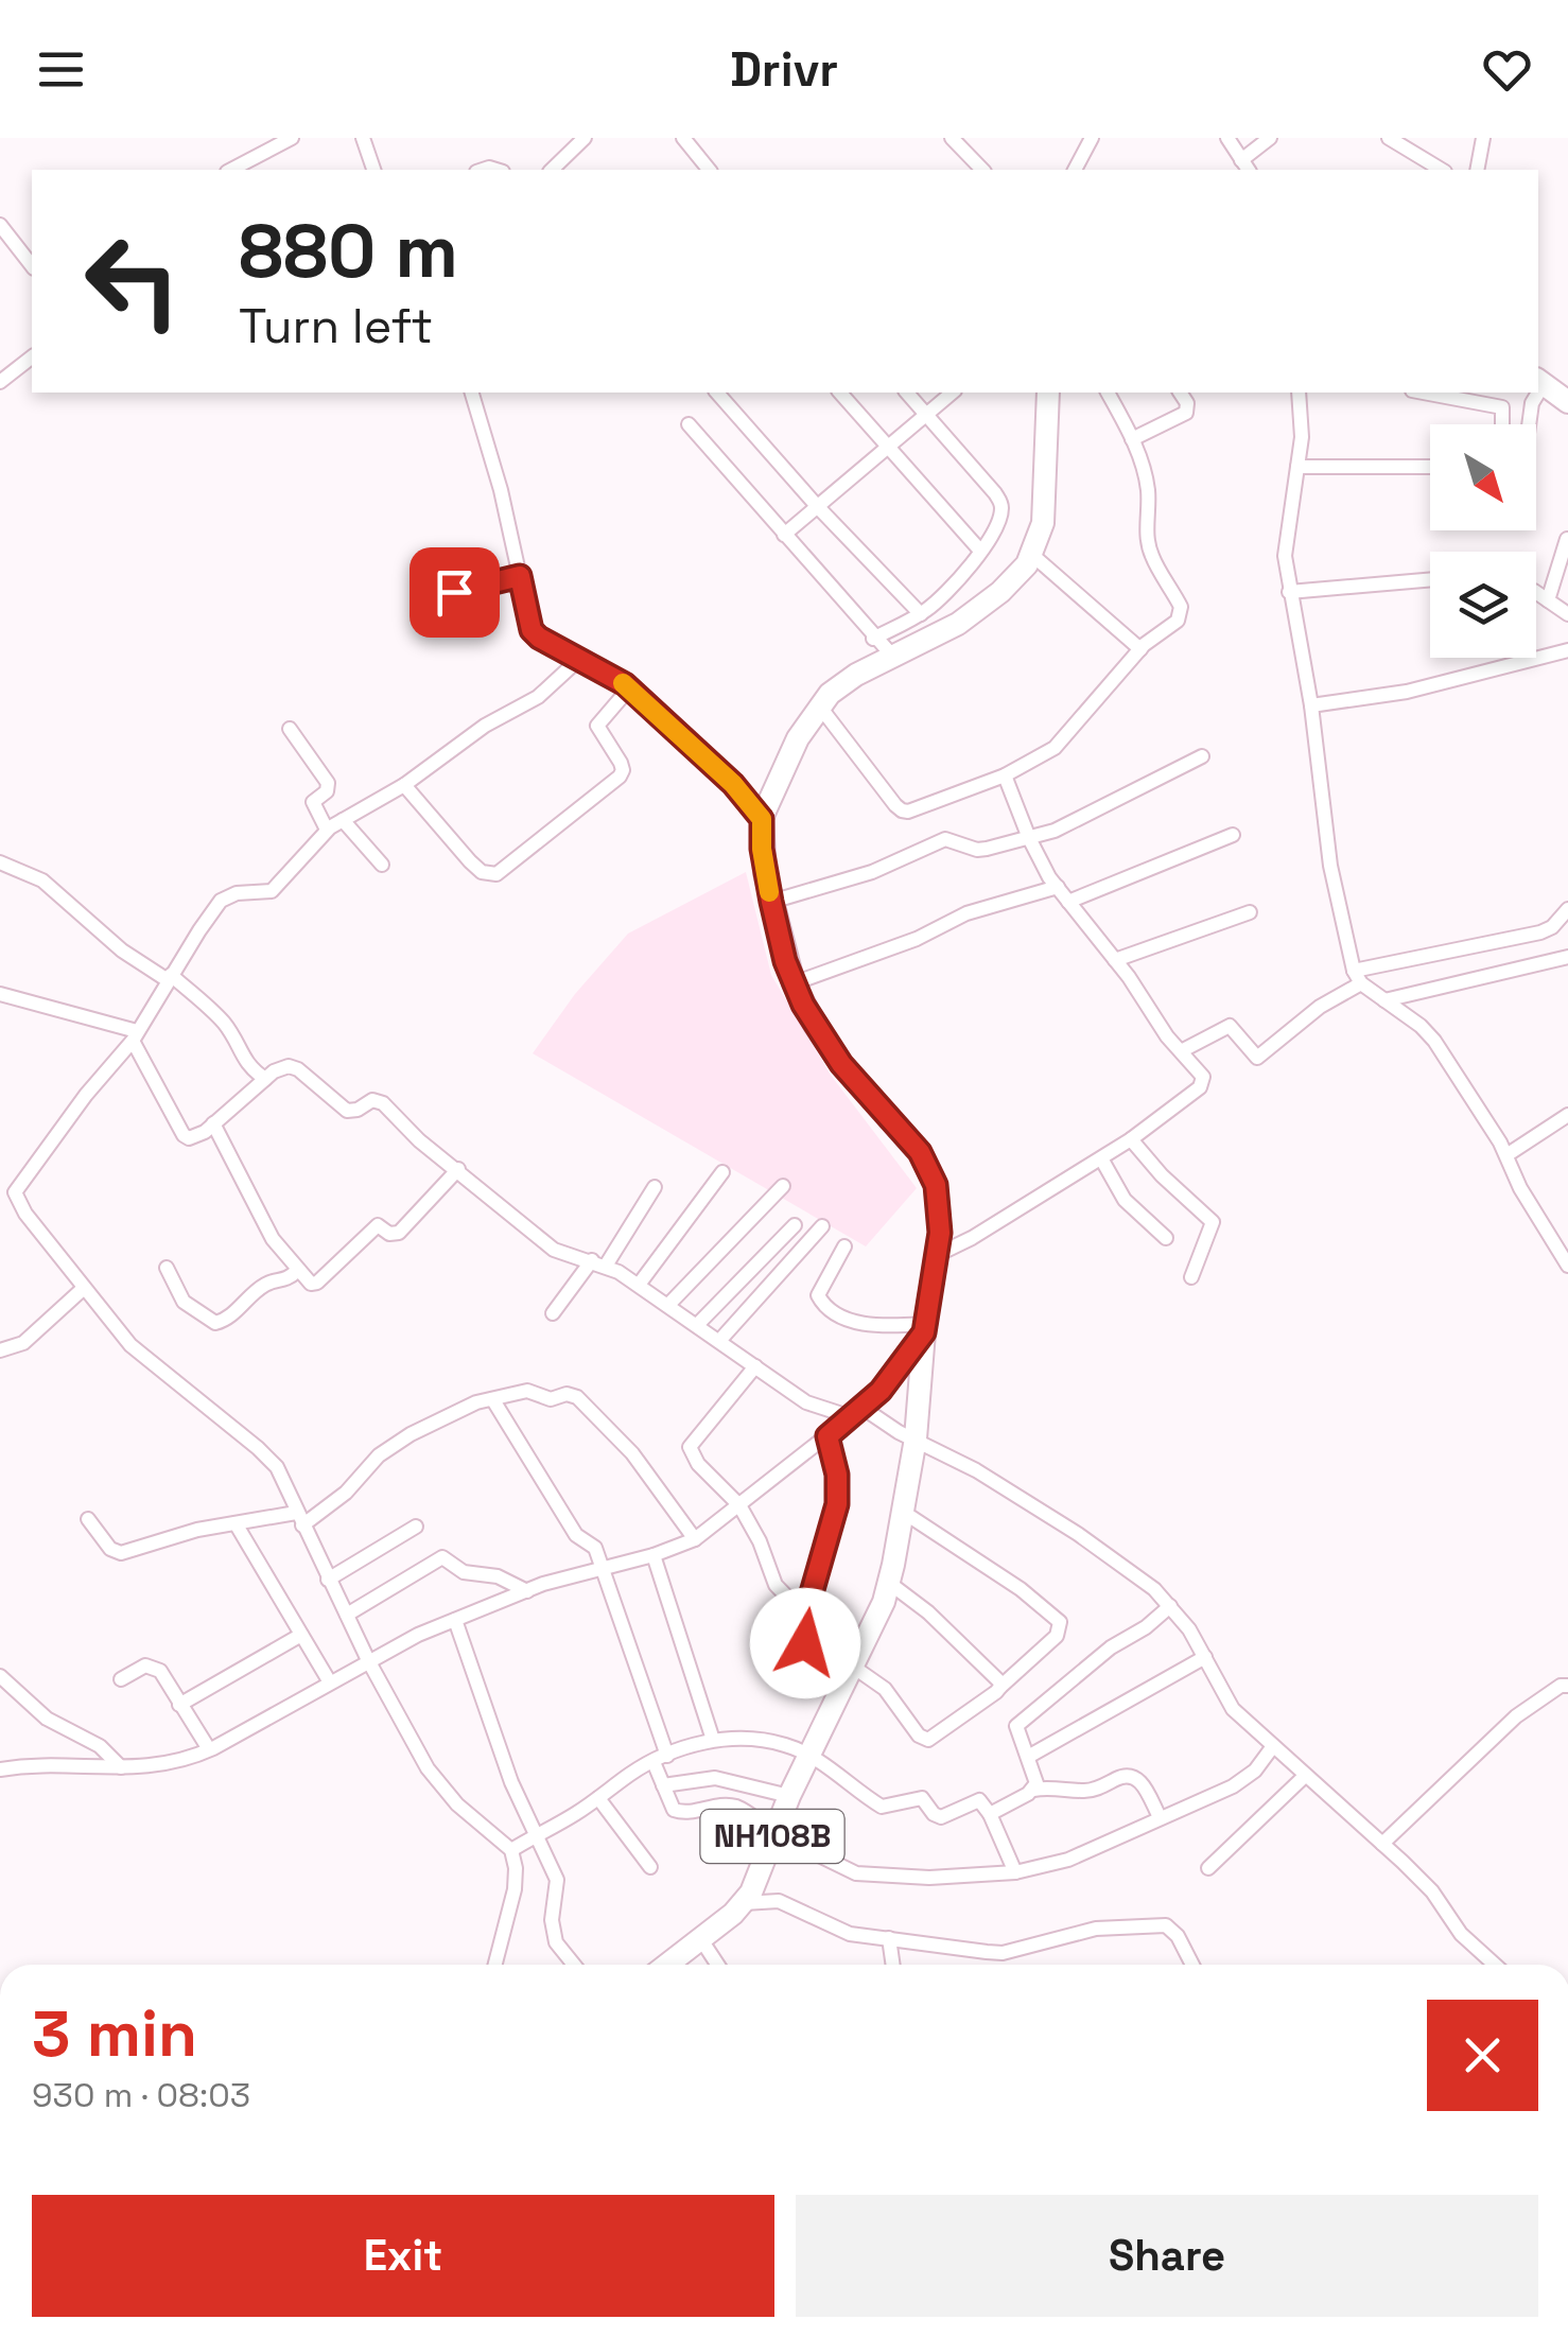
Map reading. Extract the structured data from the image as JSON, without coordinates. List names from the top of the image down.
{
  "streets": {
    "highway": ["NH108B"]
  },
  "north": "bottom right",
  "page": {
    "header": "Drivr",
    "turn": ["880 m", "Turn left"],
    "heading": ["3 min", "930 m · 08:03"],
    "buttons": ["Exit", "Share"]
  }
}
